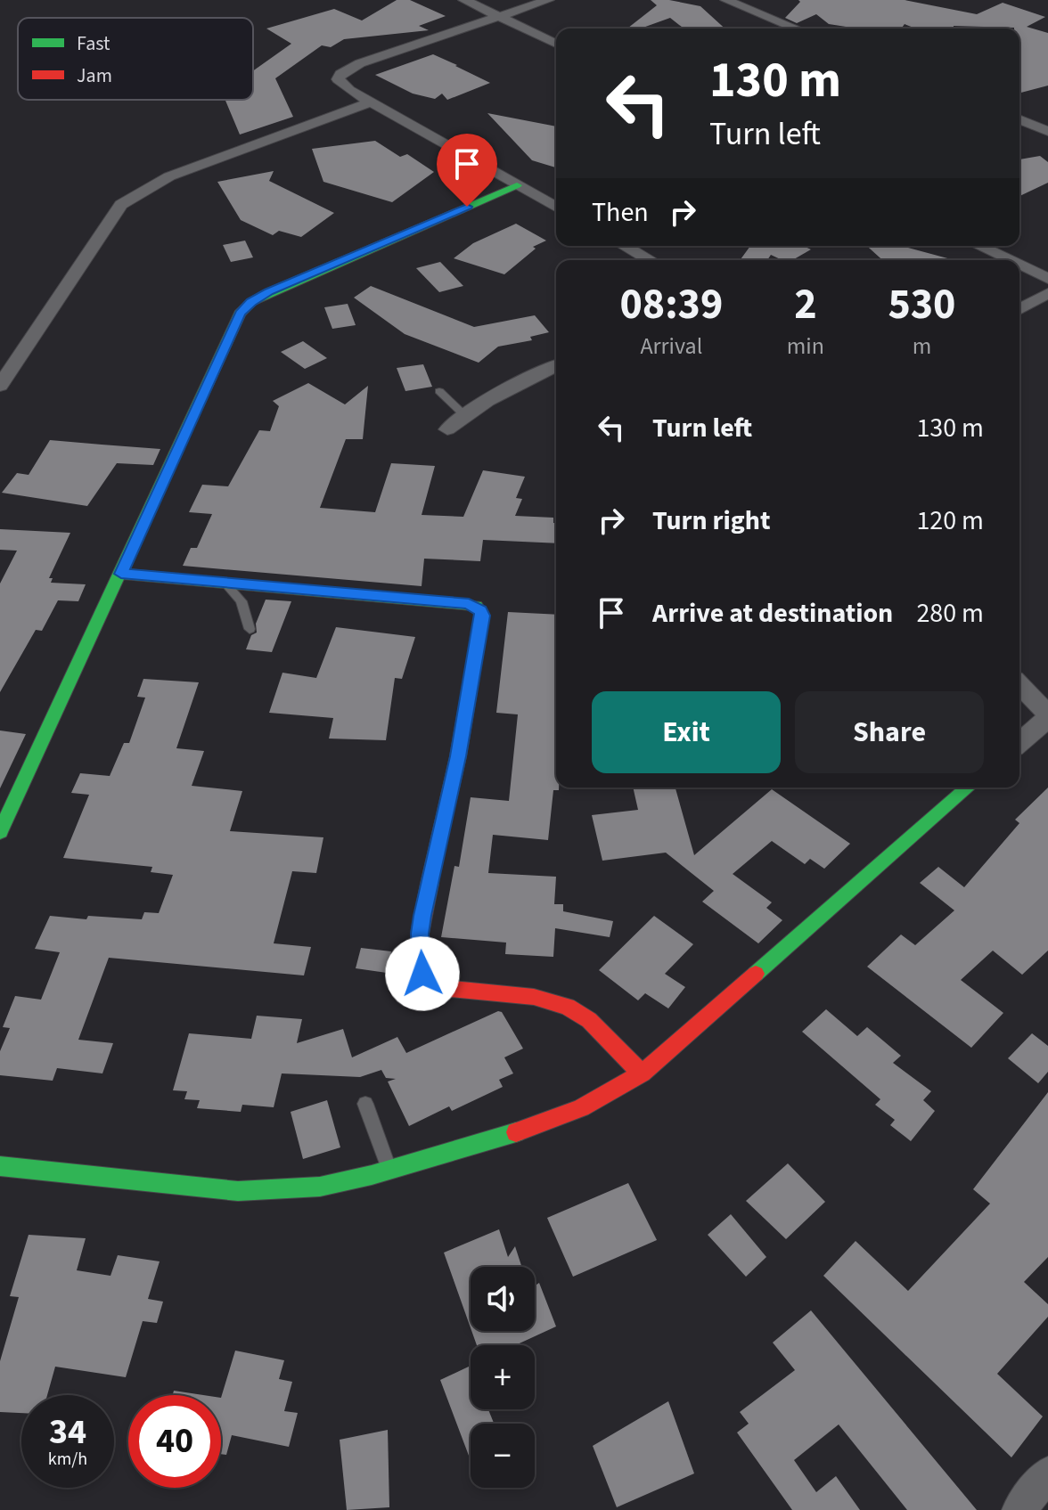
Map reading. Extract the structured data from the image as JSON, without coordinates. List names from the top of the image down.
{
  "legend": ["Fast", "Jam"],
  "page": {
    "turn": ["130 m", "Turn left"],
    "then": "Then",
    "eta": [
      "08:39",
      "Arrival",
      "2",
      "min",
      "530",
      "m"
    ],
    "list": [
      {
        "name": "Turn left",
        "value": "130 m"
      },
      {
        "name": "Turn right",
        "value": "120 m"
      },
      {
        "name": "Arrive at destination",
        "value": "280 m"
      }
    ],
    "buttons": ["Exit", "Share"],
    "map_buttons": ["+", "−"],
    "speed": "34 km/h",
    "limit": "40"
  }
}
